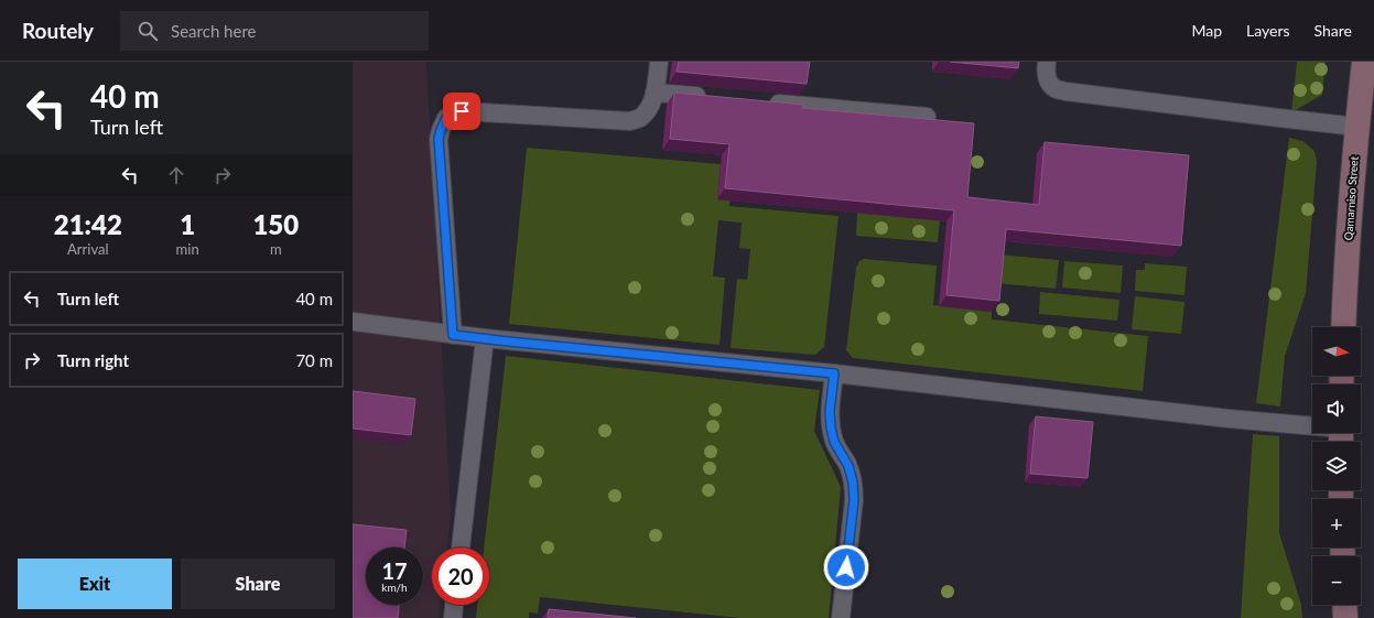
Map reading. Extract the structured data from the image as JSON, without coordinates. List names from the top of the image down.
{
  "streets": {
    "main road": ["Qamarniso Street"]
  },
  "north": "right",
  "page": {
    "header": "Routely",
    "search": "Search here",
    "nav": ["Map", "Layers", "Share"],
    "turn": ["40 m", "Turn left"],
    "eta": [
      "21:42",
      "Arrival",
      "1",
      "min",
      "150",
      "m"
    ],
    "list": [
      {
        "name": "Turn left",
        "value": "40 m"
      },
      {
        "name": "Turn right",
        "value": "70 m"
      }
    ],
    "map_buttons": ["+", "−"],
    "speed": "17 km/h",
    "limit": "20",
    "buttons": ["Exit", "Share"]
  }
}
